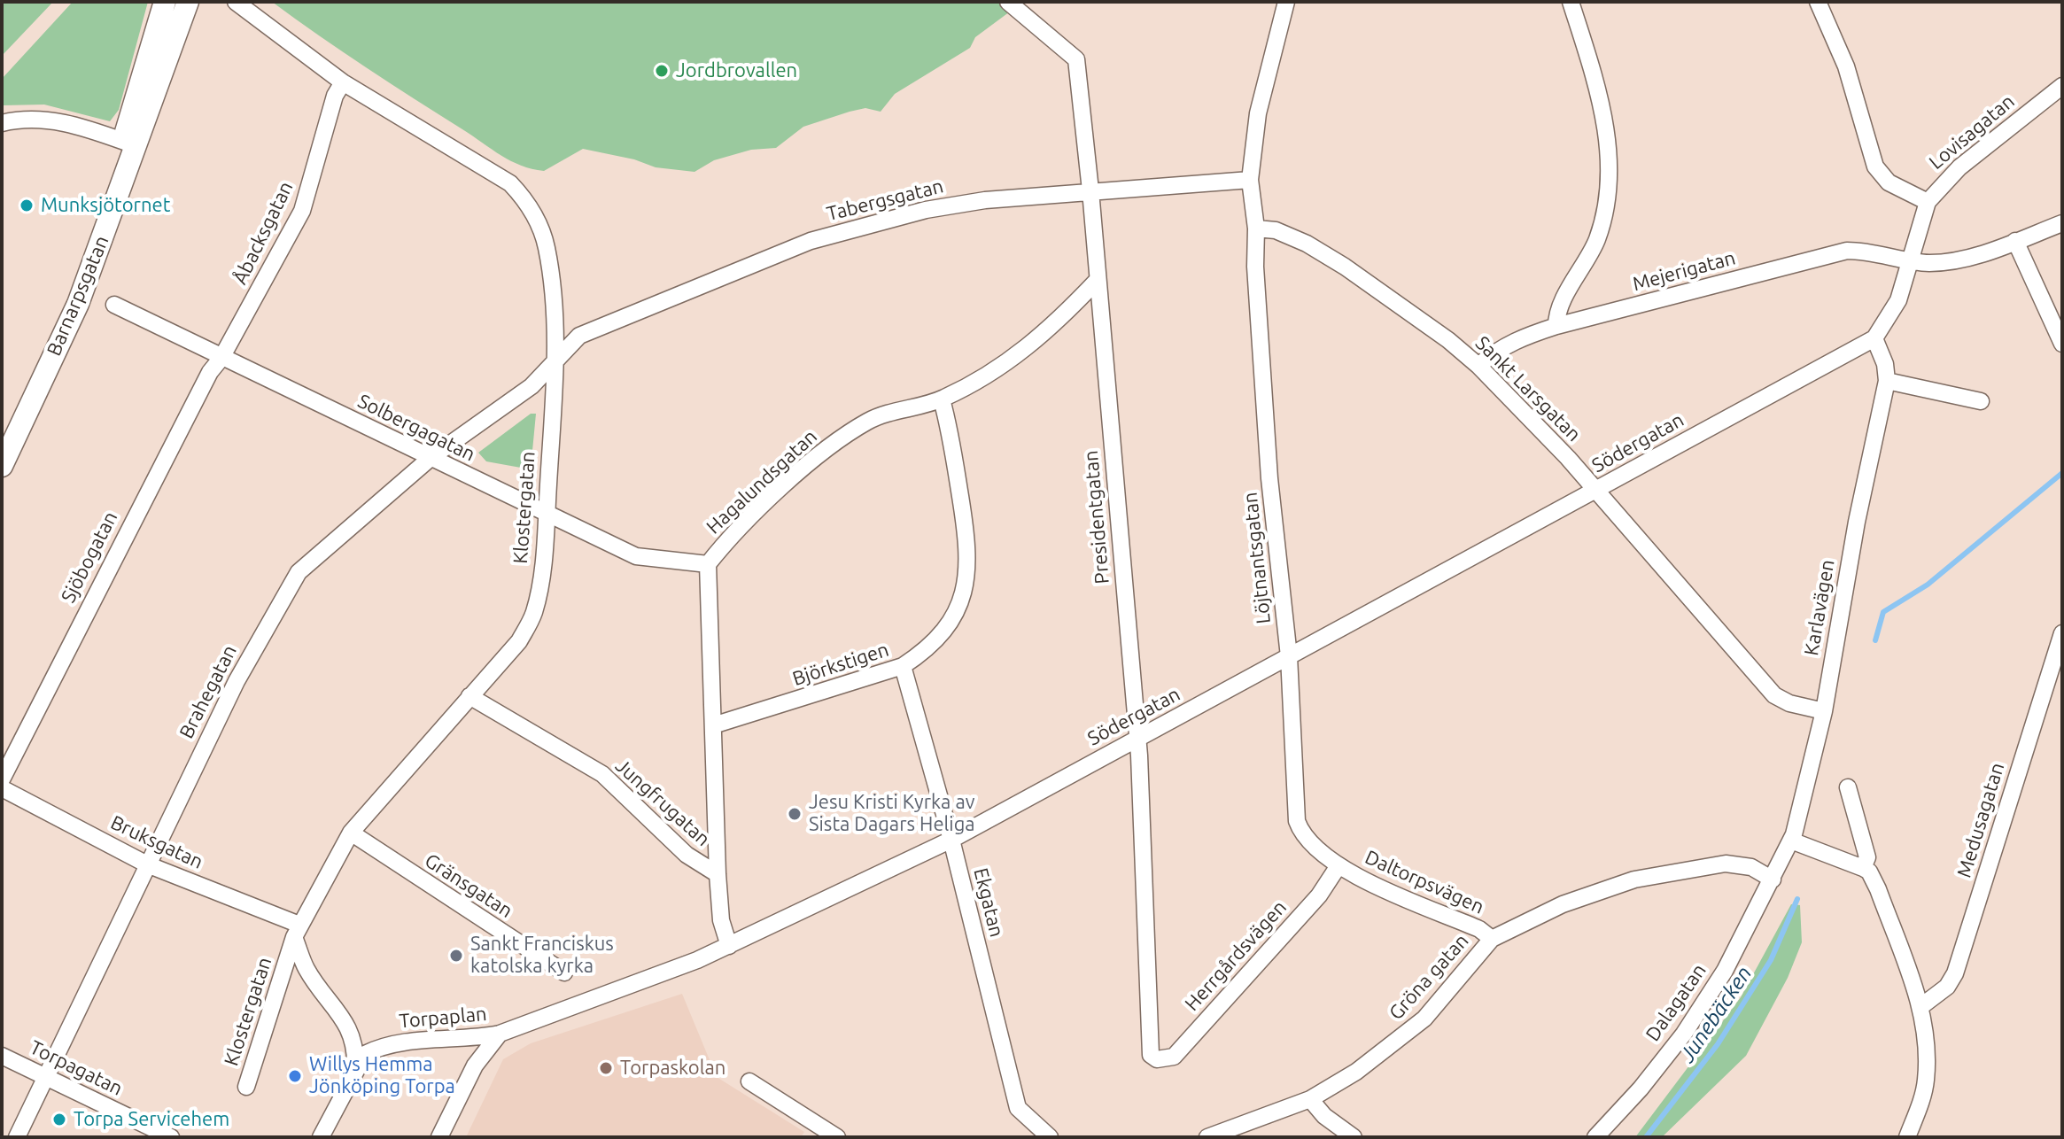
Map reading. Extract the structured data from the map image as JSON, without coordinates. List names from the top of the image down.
{
  "streets": {
    "main road": ["Barnarpsgatan"],
    "street": [
      "Lovisagatan",
      "Tabergsgatan",
      "Åbacksgatan",
      "Mejerigatan",
      "Sankt Larsgatan",
      "Solbergagatan",
      "Södergatan",
      "Hagalundsgatan",
      "Klostergatan",
      "Presidentgatan",
      "Sjöbogatan",
      "Löjtnantsgatan",
      "Karlavägen",
      "Björkstigen",
      "Brahegatan",
      "Jungfrugatan",
      "Medusagatan",
      "Bruksgatan",
      "Daltorpsvägen",
      "Gränsgatan",
      "Ekgatan",
      "Herrgårdsvägen",
      "Gröna gatan",
      "Dalagatan",
      "Torpaplan",
      "Torpagatan"
    ]
  },
  "crossings": [
    ["Lovisagatan", "Mejerigatan"],
    ["Lovisagatan", "Södergatan"],
    ["Lovisagatan", "Karlavägen"],
    ["Tabergsgatan", "Klostergatan"],
    ["Tabergsgatan", "Presidentgatan"],
    ["Tabergsgatan", "Löjtnantsgatan"],
    ["Tabergsgatan", "Brahegatan"],
    ["Åbacksgatan", "Solbergagatan"],
    ["Åbacksgatan", "Klostergatan"],
    ["Åbacksgatan", "Sjöbogatan"],
    ["Mejerigatan", "Sankt Larsgatan"],
    ["Sankt Larsgatan", "Södergatan"],
    ["Sankt Larsgatan", "Löjtnantsgatan"],
    ["Sankt Larsgatan", "Karlavägen"],
    ["Solbergagatan", "Hagalundsgatan"],
    ["Solbergagatan", "Klostergatan"],
    ["Solbergagatan", "Sjöbogatan"],
    ["Solbergagatan", "Brahegatan"],
    ["Södergatan", "Hagalundsgatan"],
    ["Södergatan", "Presidentgatan"],
    ["Södergatan", "Löjtnantsgatan"],
    ["Södergatan", "Karlavägen"],
    ["Södergatan", "Ekgatan"],
    ["Södergatan", "Torpaplan"],
    ["Hagalundsgatan", "Presidentgatan"],
    ["Hagalundsgatan", "Björkstigen"],
    ["Hagalundsgatan", "Jungfrugatan"],
    ["Klostergatan", "Brahegatan"],
    ["Klostergatan", "Jungfrugatan"],
    ["Klostergatan", "Bruksgatan"],
    ["Klostergatan", "Gränsgatan"],
    ["Presidentgatan", "Herrgårdsvägen"],
    ["Löjtnantsgatan", "Daltorpsvägen"],
    ["Löjtnantsgatan", "Herrgårdsvägen"],
    ["Karlavägen", "Gröna gatan"],
    ["Karlavägen", "Dalagatan"],
    ["Björkstigen", "Ekgatan"],
    ["Brahegatan", "Bruksgatan"],
    ["Brahegatan", "Torpagatan"],
    ["Daltorpsvägen", "Herrgårdsvägen"],
    ["Daltorpsvägen", "Gröna gatan"],
    ["Gröna gatan", "Dalagatan"]
  ],
  "water": ["Junebäcken"],
  "places": [
    "Jordbrovallen",
    "Munksjötornet",
    "Jesu Kristi Kyrka av Sista Dagars Heliga",
    "Sankt Franciskus katolska kyrka",
    "Torpaskolan",
    "Willys Hemma Jönköping Torpa",
    "Torpa Servicehem"
  ]
}
